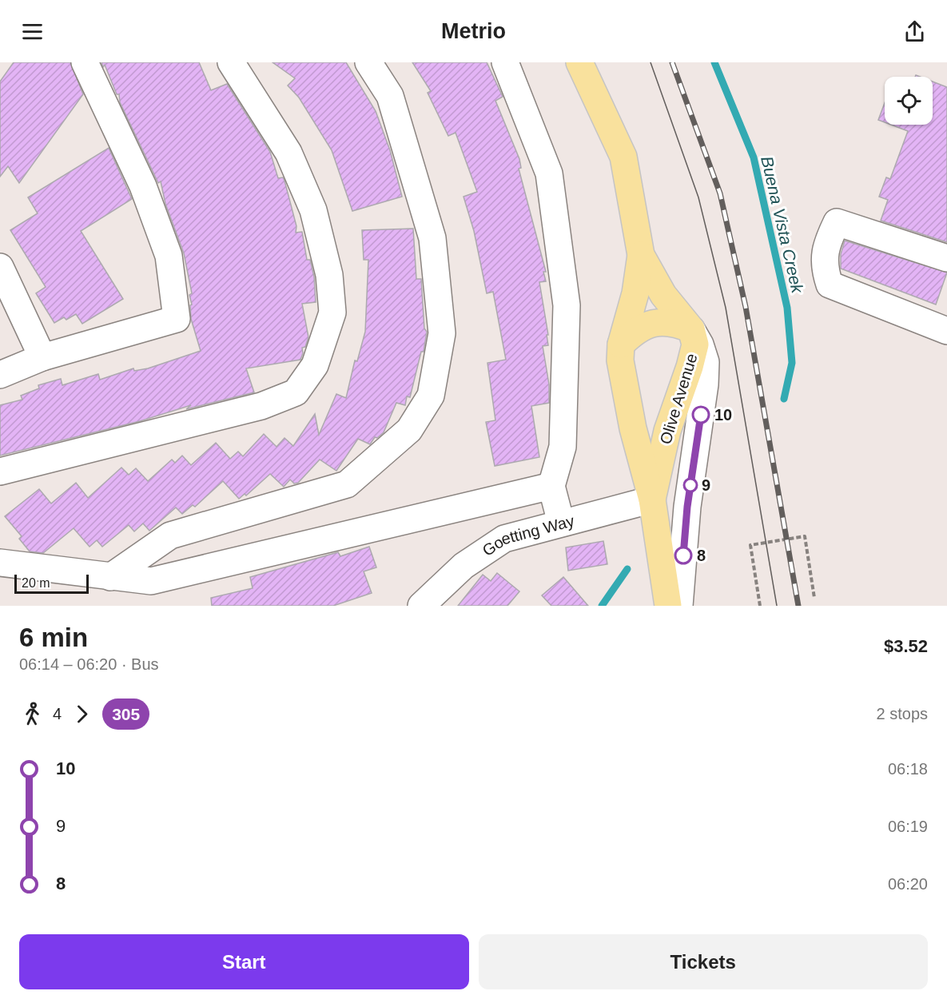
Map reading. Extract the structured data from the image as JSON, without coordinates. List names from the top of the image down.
{
  "streets": {
    "main road": ["Olive Avenue"],
    "street": ["Goetting Way"]
  },
  "crossings": [
    ["Olive Avenue", "Goetting Way"]
  ],
  "water": ["Buena Vista Creek"],
  "places": ["10", "9", "8"],
  "lines": ["bus line 305"],
  "scale_bar": "20 m",
  "page": {
    "header": "Metrio",
    "scale": "20 m",
    "heading": ["6 min", "06:14 – 06:20 · Bus", "$3.52"],
    "legs": ["4", "305", "2 stops"],
    "list": [
      {
        "name": "10",
        "value": "06:18"
      },
      {
        "name": "9",
        "value": "06:19"
      },
      {
        "name": "8",
        "value": "06:20"
      }
    ],
    "buttons": ["Start", "Tickets"]
  }
}
